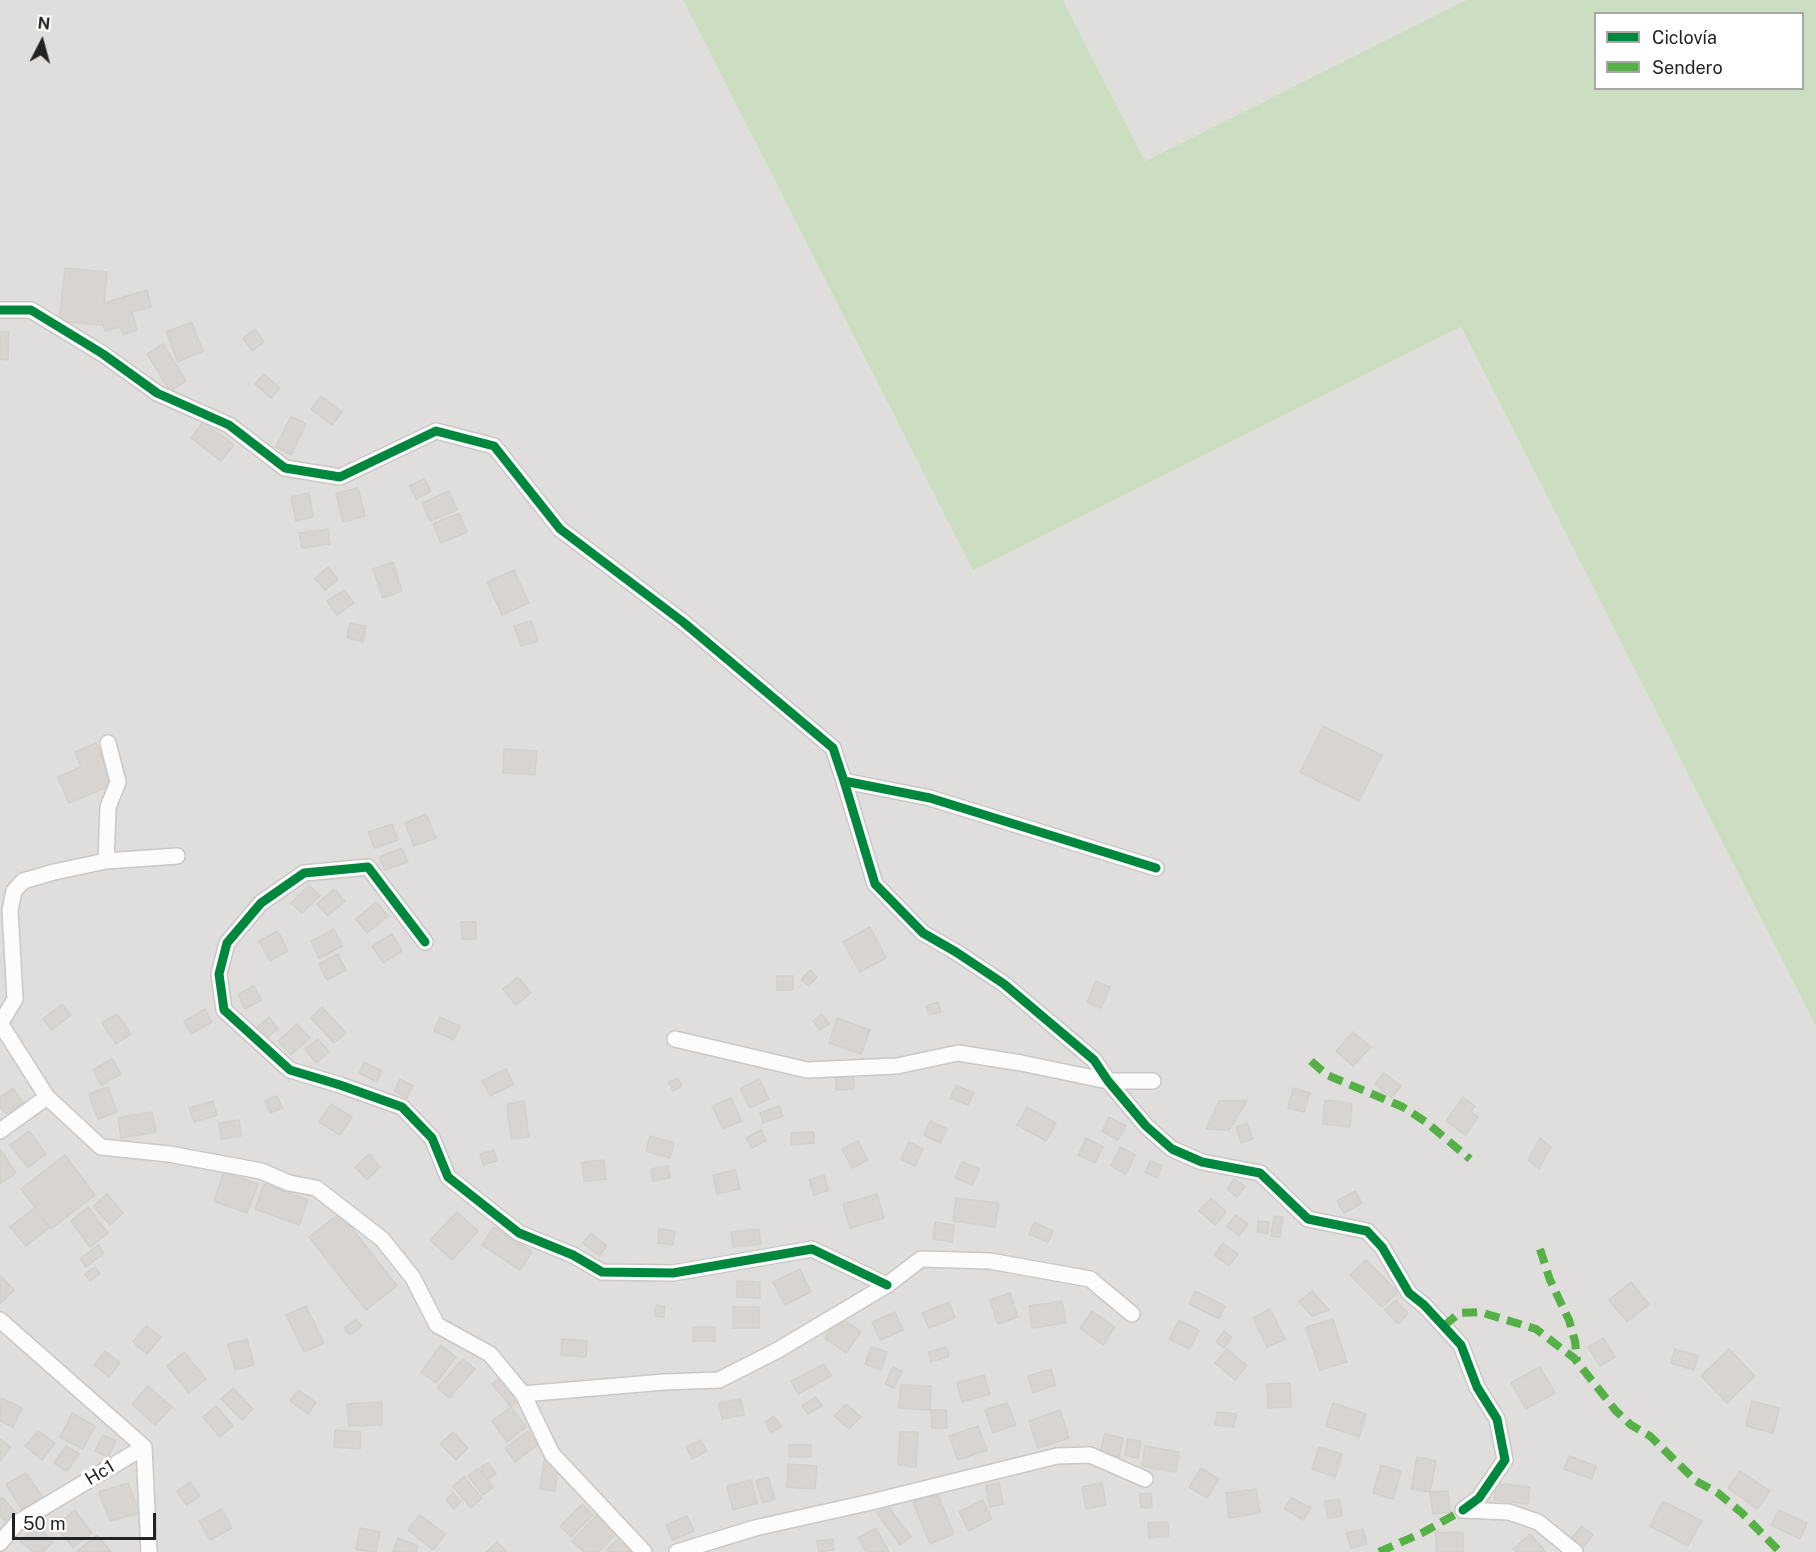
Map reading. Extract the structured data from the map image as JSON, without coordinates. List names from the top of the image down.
{
  "streets": {
    "street": ["Hc1"]
  },
  "legend": ["Ciclovía", "Sendero"],
  "scale_bar": "50 m",
  "north": "top"
}
